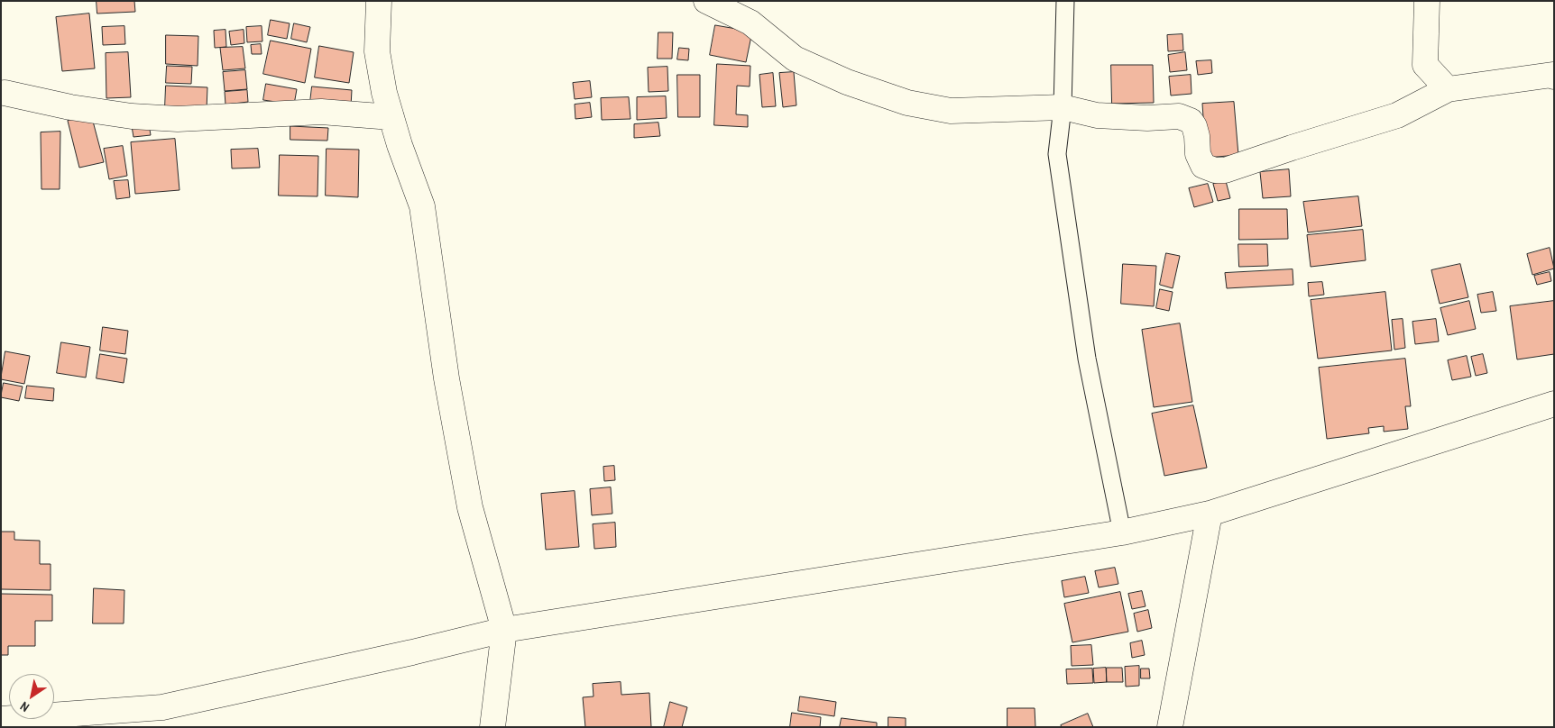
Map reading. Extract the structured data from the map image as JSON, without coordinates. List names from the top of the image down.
{
  "north": "bottom left"
}
